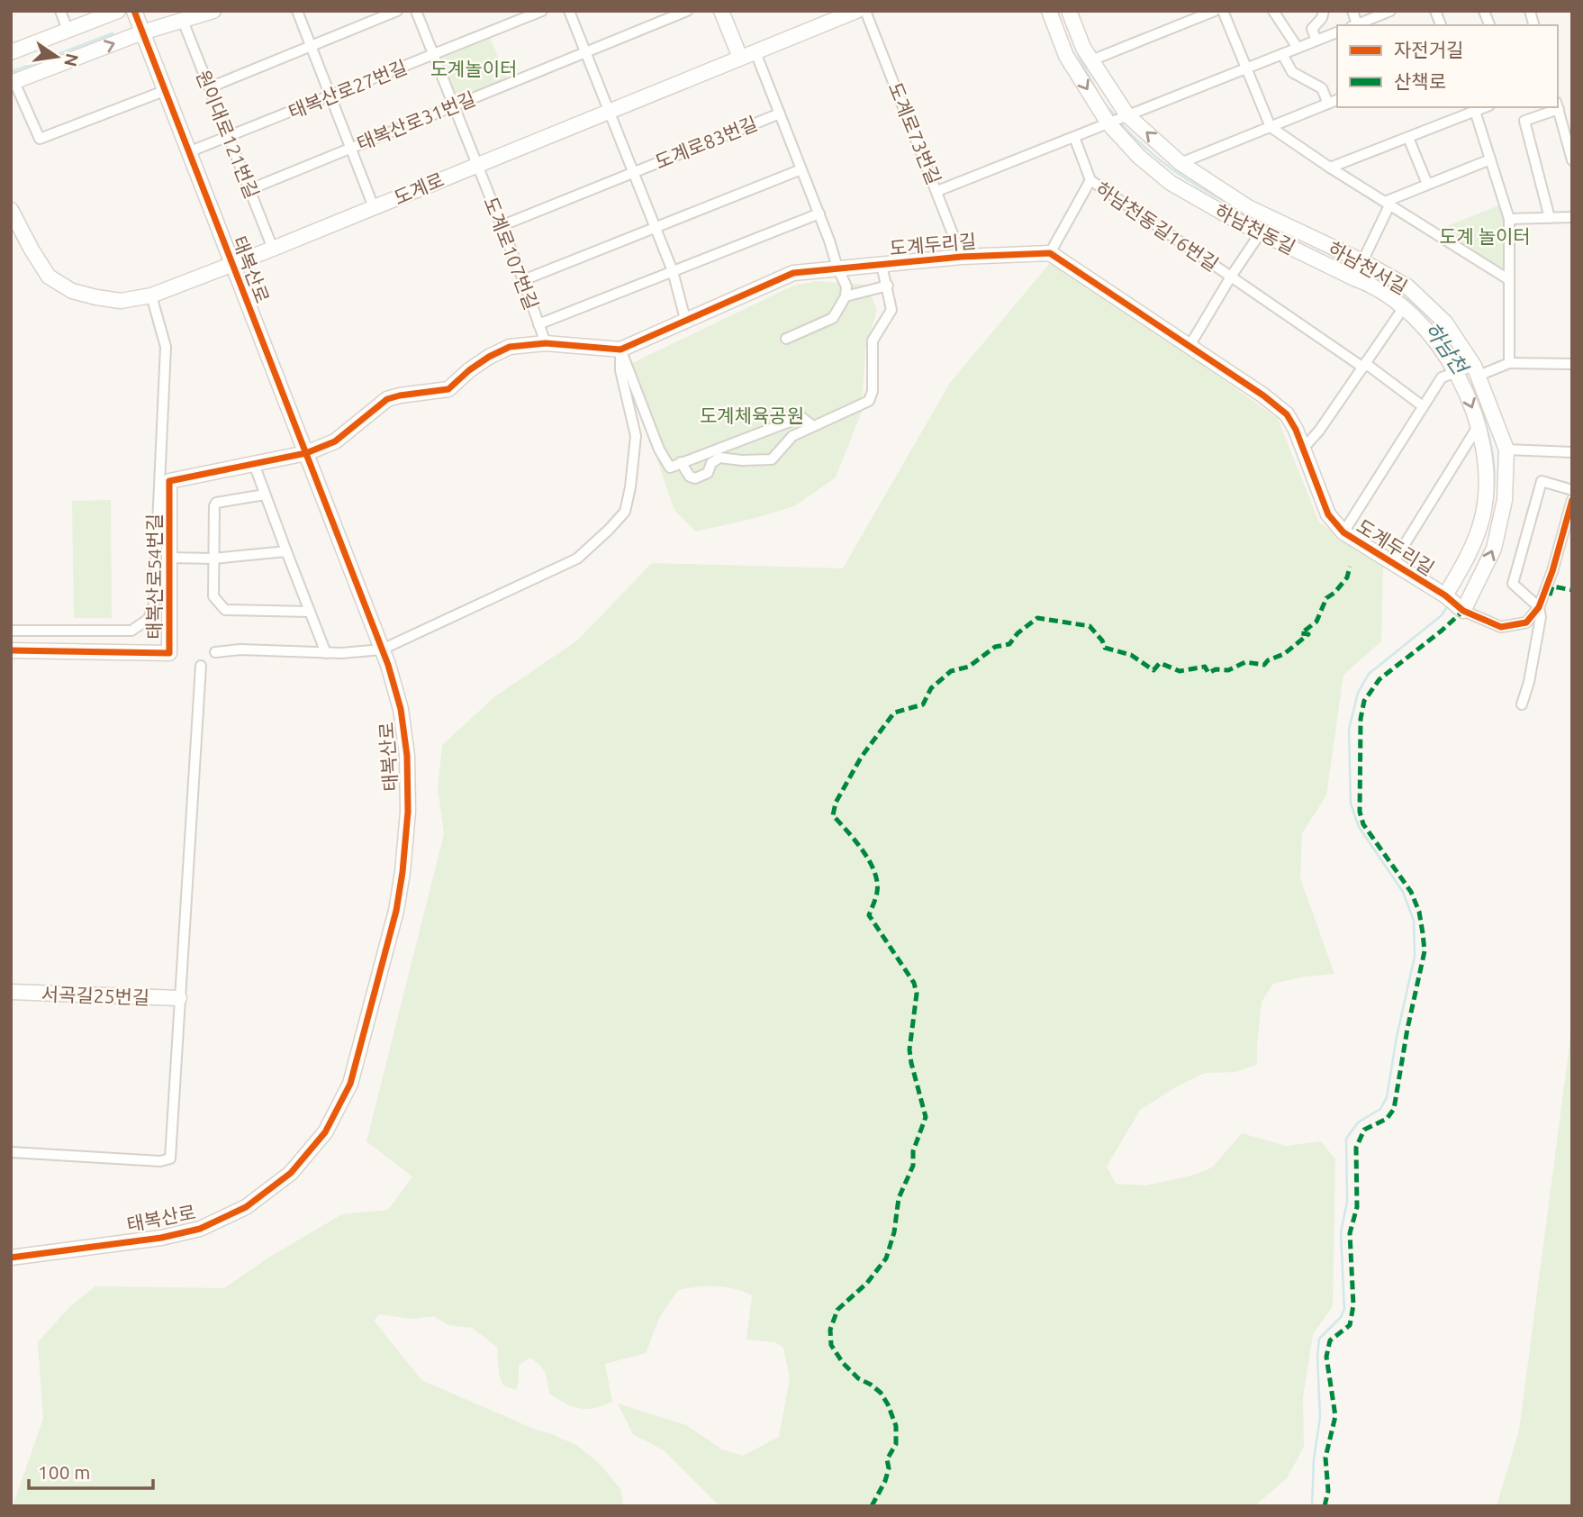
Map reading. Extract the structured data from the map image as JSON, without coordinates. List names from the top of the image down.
{
  "streets": {
    "street": [
      "태복산로27번길",
      "태복산로31번길",
      "도계로73번길",
      "원이대로121번길",
      "도계로83번길",
      "도계로",
      "하남천동길16번길",
      "하남천동길",
      "도계두리길",
      "도계로107번길",
      "하남천서길",
      "태복산로",
      "태복산로54번길",
      "서곡길25번길"
    ]
  },
  "crossings": [
    ["태복산로27번길", "원이대로121번길"],
    ["태복산로27번길", "도계로107번길"],
    ["태복산로27번길", "태복산로"],
    ["태복산로31번길", "원이대로121번길"],
    ["태복산로31번길", "도계로107번길"],
    ["도계로73번길", "도계두리길"],
    ["원이대로121번길", "도계로"],
    ["도계로83번길", "도계로"],
    ["도계로83번길", "도계두리길"],
    ["도계로83번길", "도계로107번길"],
    ["도계로", "도계로107번길"],
    ["도계로", "태복산로"],
    ["하남천동길", "도계두리길"],
    ["하남천동길", "하남천서길"],
    ["도계두리길", "하남천서길"],
    ["태복산로", "태복산로54번길"]
  ],
  "water": ["하남천"],
  "parks": ["도계놀이터", "도계 놀이터", "도계체육공원"],
  "legend": ["자전거길", "산책로"],
  "scale_bar": "100 m",
  "north": "right"
}
